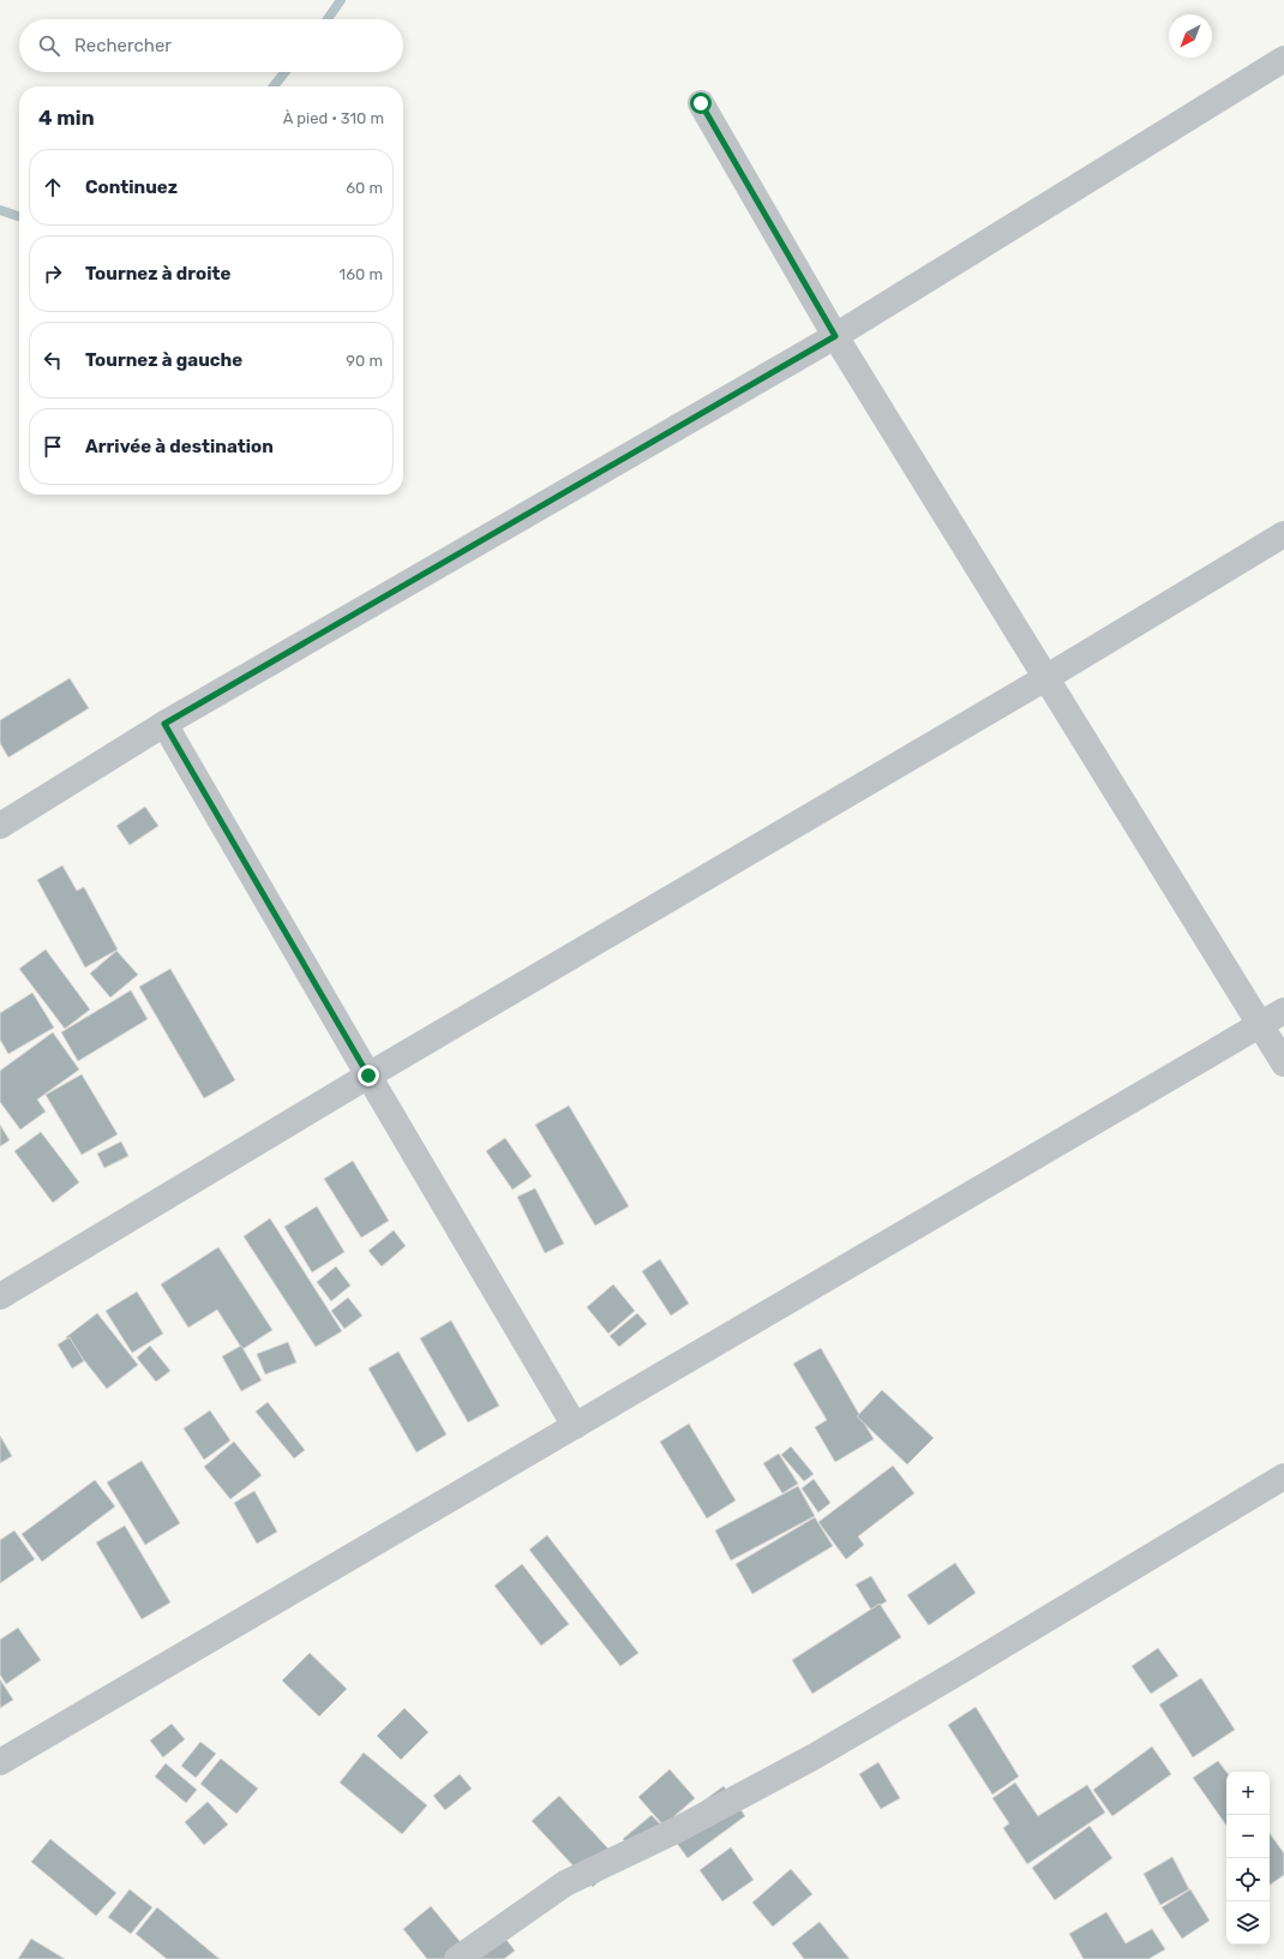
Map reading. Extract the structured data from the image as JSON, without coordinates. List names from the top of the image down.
{
  "north": "bottom left",
  "page": {
    "search": "Rechercher",
    "heading": ["4 min", "À pied · 310 m"],
    "list": [
      ["Continuez", "60 m"],
      ["Tournez à droite", "160 m"],
      ["Tournez à gauche", "90 m"],
      "Arrivée à destination"
    ],
    "map_buttons": ["+", "−"]
  }
}
